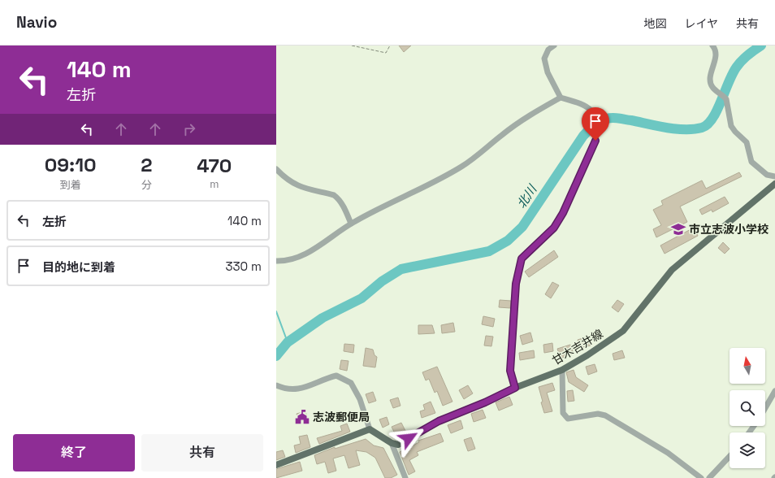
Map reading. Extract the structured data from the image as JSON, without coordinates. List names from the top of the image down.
{
  "streets": {
    "main road": ["甘木吉井線"]
  },
  "water": ["北川"],
  "places": {
    "school or university": ["市立志波小学校"],
    "public building": ["志波郵便局"]
  },
  "north": "top",
  "page": {
    "header": "Navio",
    "nav": ["地図", "レイヤ", "共有"],
    "turn": ["140 m", "左折"],
    "eta": [
      "09:10",
      "到着",
      "2",
      "分",
      "470",
      "m"
    ],
    "list": [
      {
        "name": "左折",
        "value": "140 m"
      },
      {
        "name": "目的地に到着",
        "value": "330 m"
      }
    ],
    "buttons": ["終了", "共有"]
  }
}
